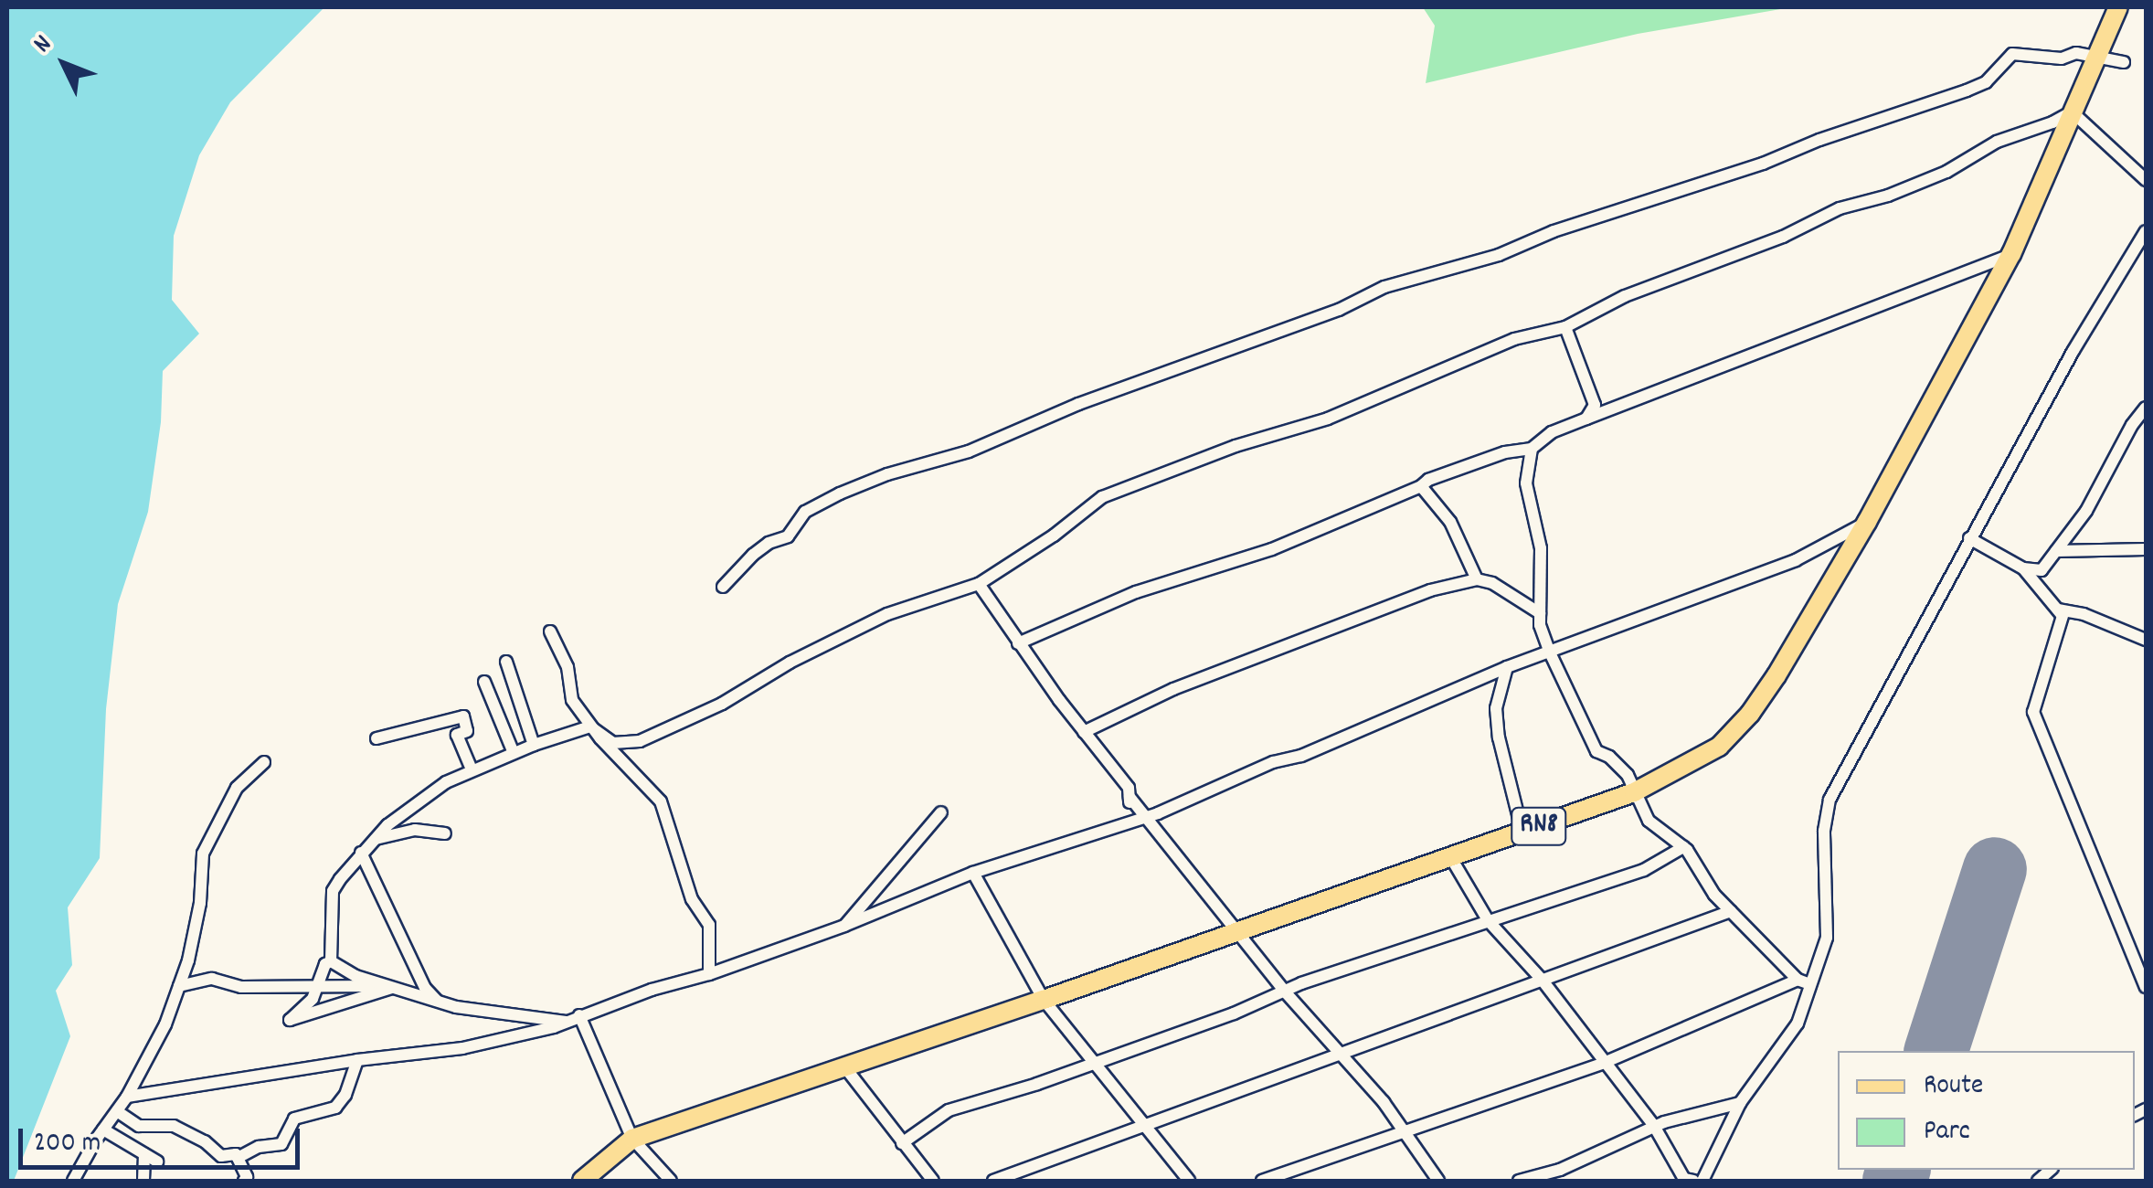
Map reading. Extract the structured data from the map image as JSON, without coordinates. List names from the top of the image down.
{
  "streets": {
    "main road": ["RN8"]
  },
  "legend": ["Route", "Parc"],
  "scale_bar": "200 m",
  "north": "top left"
}
